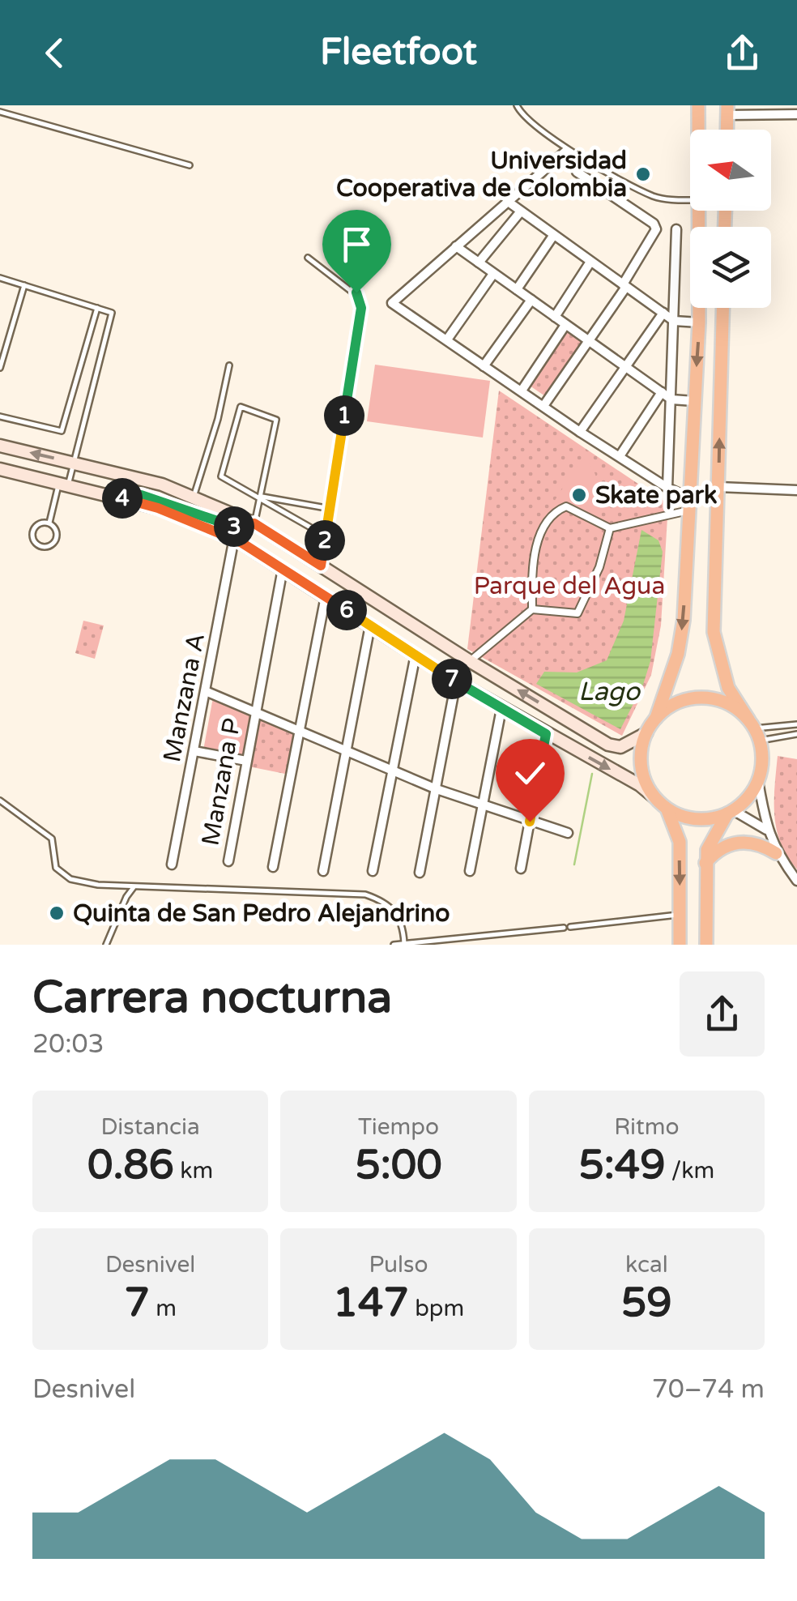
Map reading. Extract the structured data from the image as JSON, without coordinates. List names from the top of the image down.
{
  "streets": {
    "street": ["Manzana A", "Manzana P"]
  },
  "water": ["Lago"],
  "parks": ["Parque del Agua"],
  "places": ["Universidad Cooperativa de Colombia", "Skate park", "Quinta de San Pedro Alejandrino"],
  "north": "left",
  "page": {
    "header": "Fleetfoot",
    "pins": [
      "1",
      "4",
      "3",
      "2",
      "6",
      "7"
    ],
    "heading": ["Carrera nocturna", "20:03"],
    "stats": [
      ["Distancia", "0.86 km"],
      ["Tiempo", "5:00"],
      ["Ritmo", "5:49 /km"],
      ["Desnivel", "7 m"],
      ["Pulso", "147 bpm"],
      ["kcal", "59"]
    ],
    "chart": ["Desnivel", "70–74 m"]
  }
}
